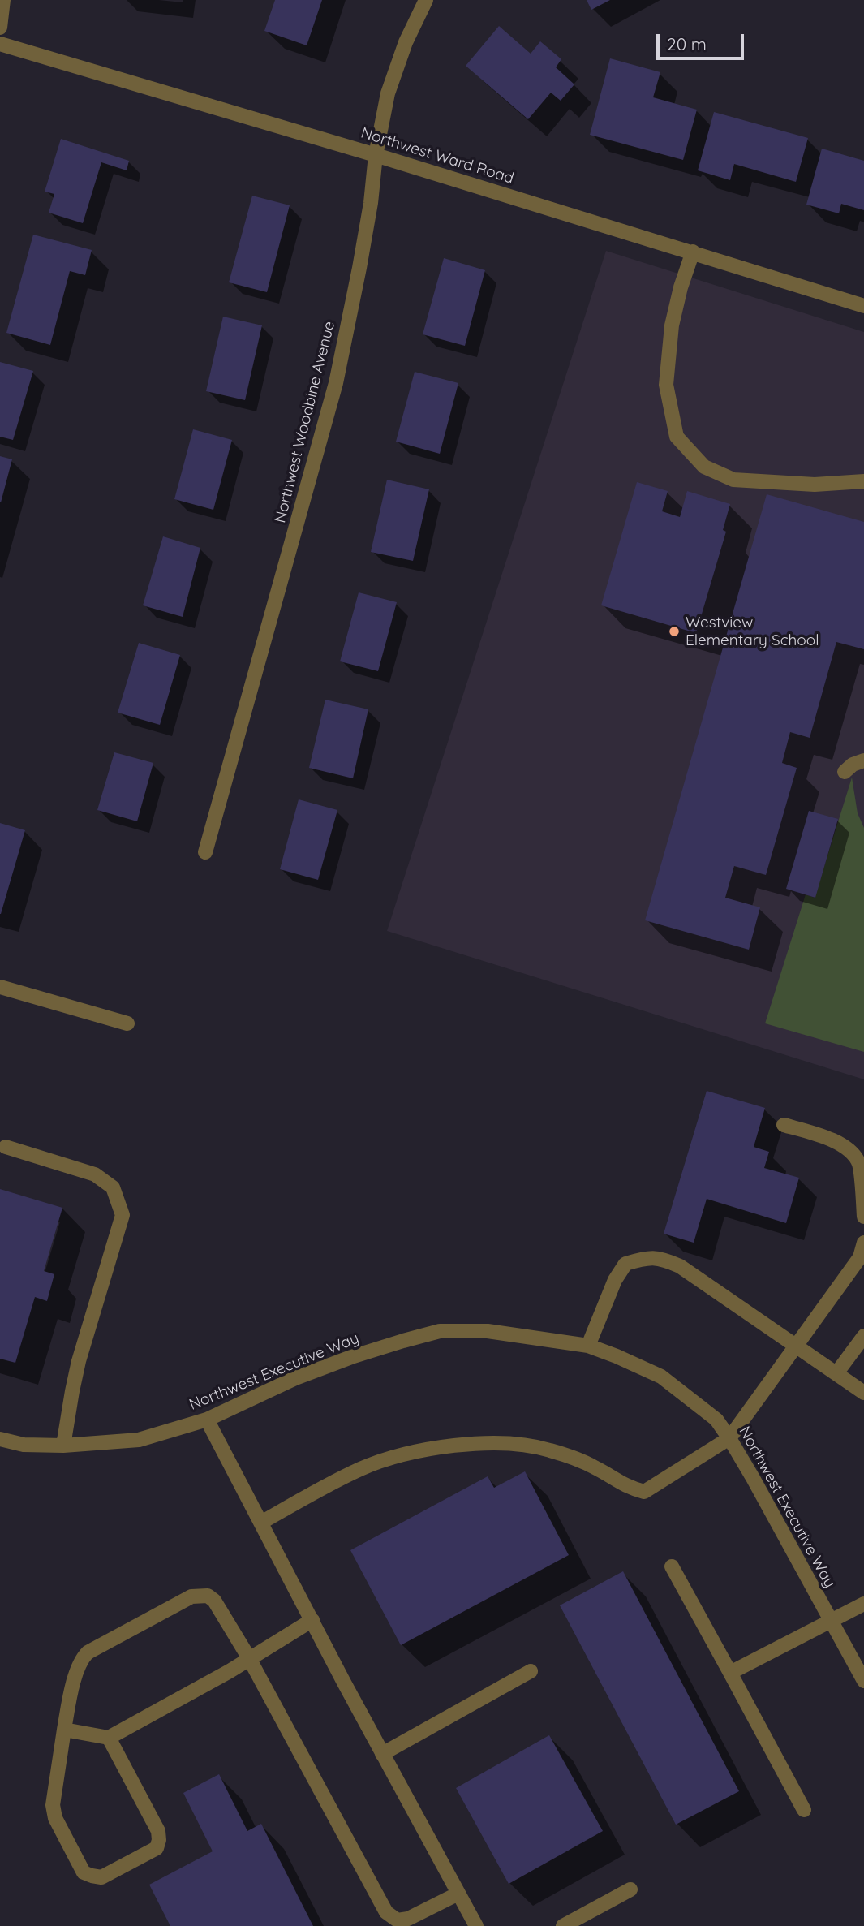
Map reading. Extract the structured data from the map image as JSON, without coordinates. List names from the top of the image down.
{
  "streets": {
    "street": ["Northwest Ward Road", "Northwest Woodbine Avenue", "Northwest Executive Way"]
  },
  "crossings": [
    ["Northwest Ward Road", "Northwest Woodbine Avenue"]
  ],
  "places": ["Westview Elementary School"],
  "scale_bar": "20 m"
}
